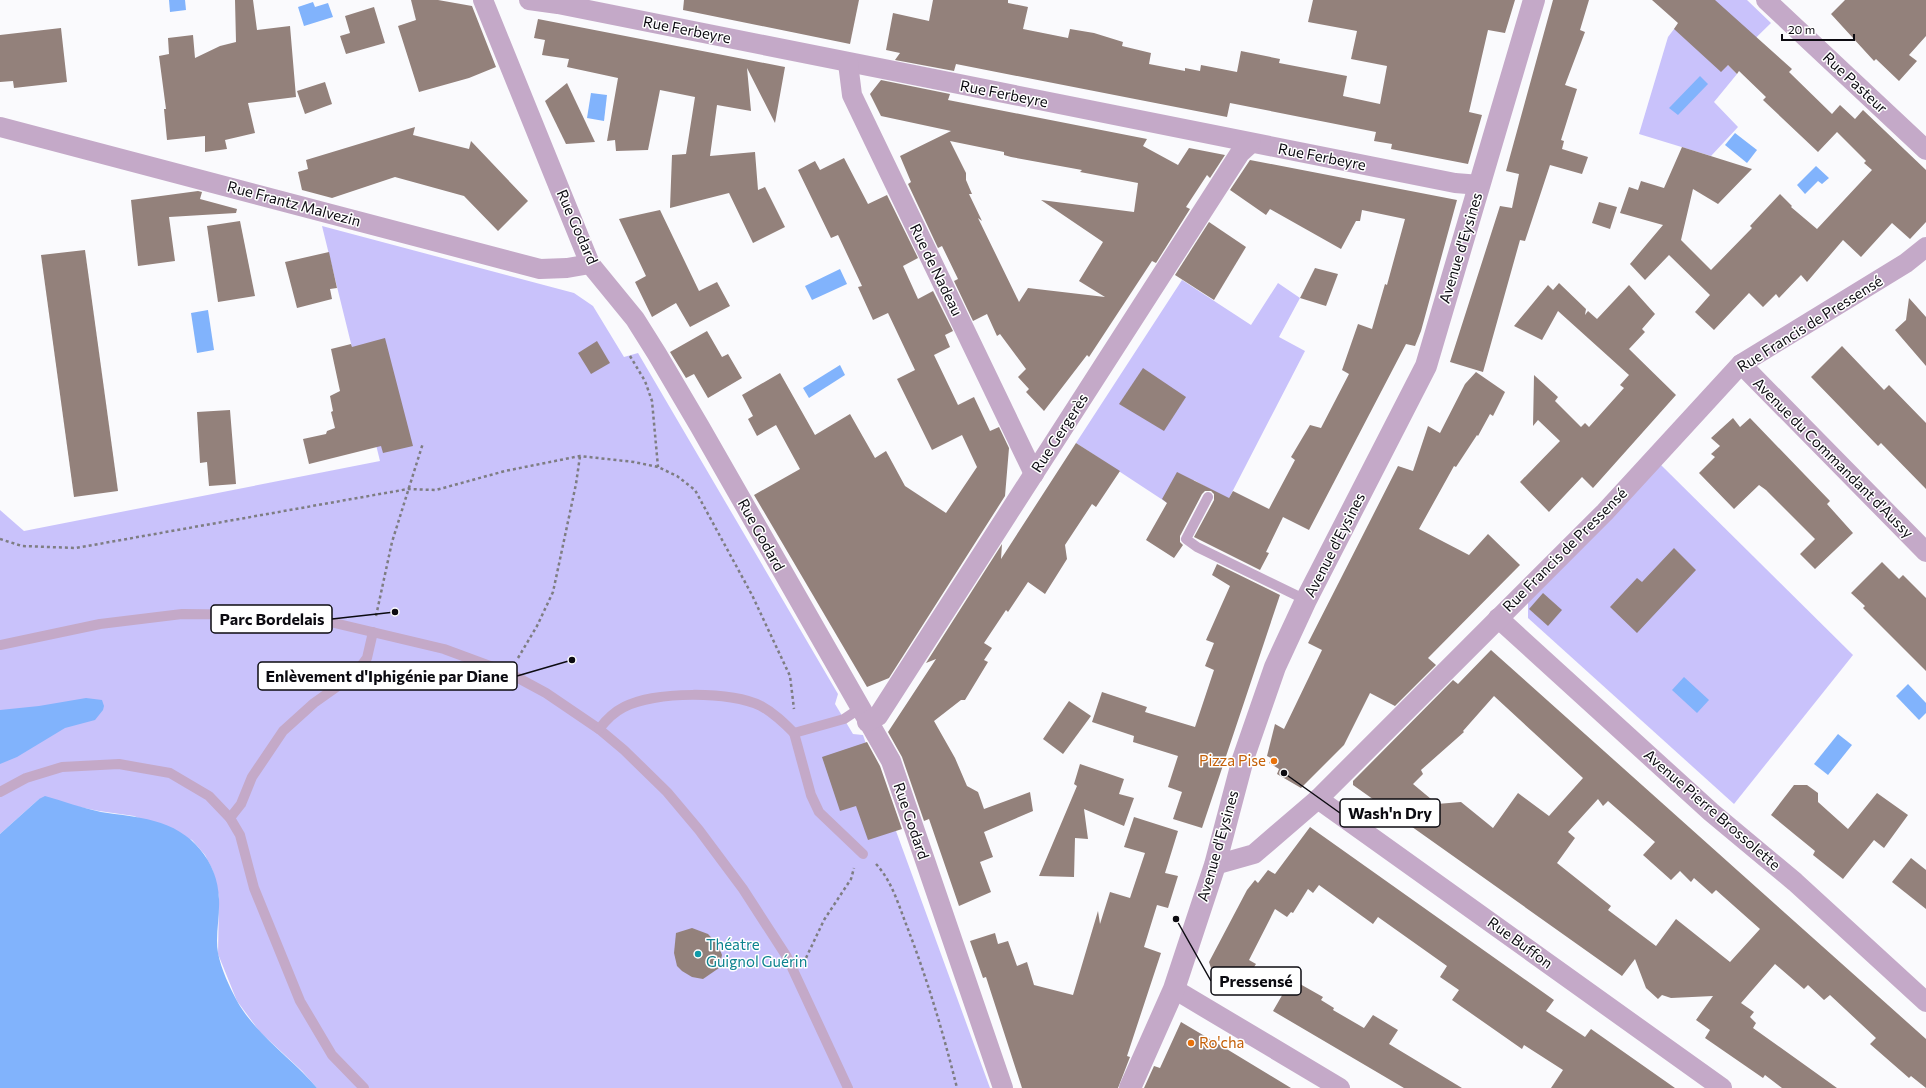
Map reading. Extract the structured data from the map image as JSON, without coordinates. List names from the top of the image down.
{
  "streets": {
    "street": [
      "Rue Ferbeyre",
      "Rue Pasteur",
      "Rue Frantz Malvezin",
      "Rue Godard",
      "Avenue d'Eysines",
      "Rue de Nadeau",
      "Rue Francis de Pressensé",
      "Rue Gergerès",
      "Avenue du Commandant d'Aussy",
      "Avenue Pierre Brossolette",
      "Rue Buffon"
    ]
  },
  "crossings": [
    ["Rue Ferbeyre", "Avenue d'Eysines"],
    ["Rue Ferbeyre", "Rue de Nadeau"],
    ["Rue Ferbeyre", "Rue Gergerès"],
    ["Rue Frantz Malvezin", "Rue Godard"],
    ["Rue Godard", "Rue Gergerès"],
    ["Avenue d'Eysines", "Rue Francis de Pressensé"],
    ["Rue de Nadeau", "Rue Gergerès"],
    ["Rue Francis de Pressensé", "Avenue du Commandant d'Aussy"],
    ["Rue Francis de Pressensé", "Avenue Pierre Brossolette"],
    ["Rue Francis de Pressensé", "Rue Buffon"]
  ],
  "places": [
    "Parc Bordelais",
    "Enlèvement d'Iphigénie par Diane",
    "Pizza Pise",
    "Wash'n Dry",
    "Pressensé",
    "Théatre Guignol Guérin",
    "Ro'cha"
  ],
  "scale_bar": "20 m"
}
